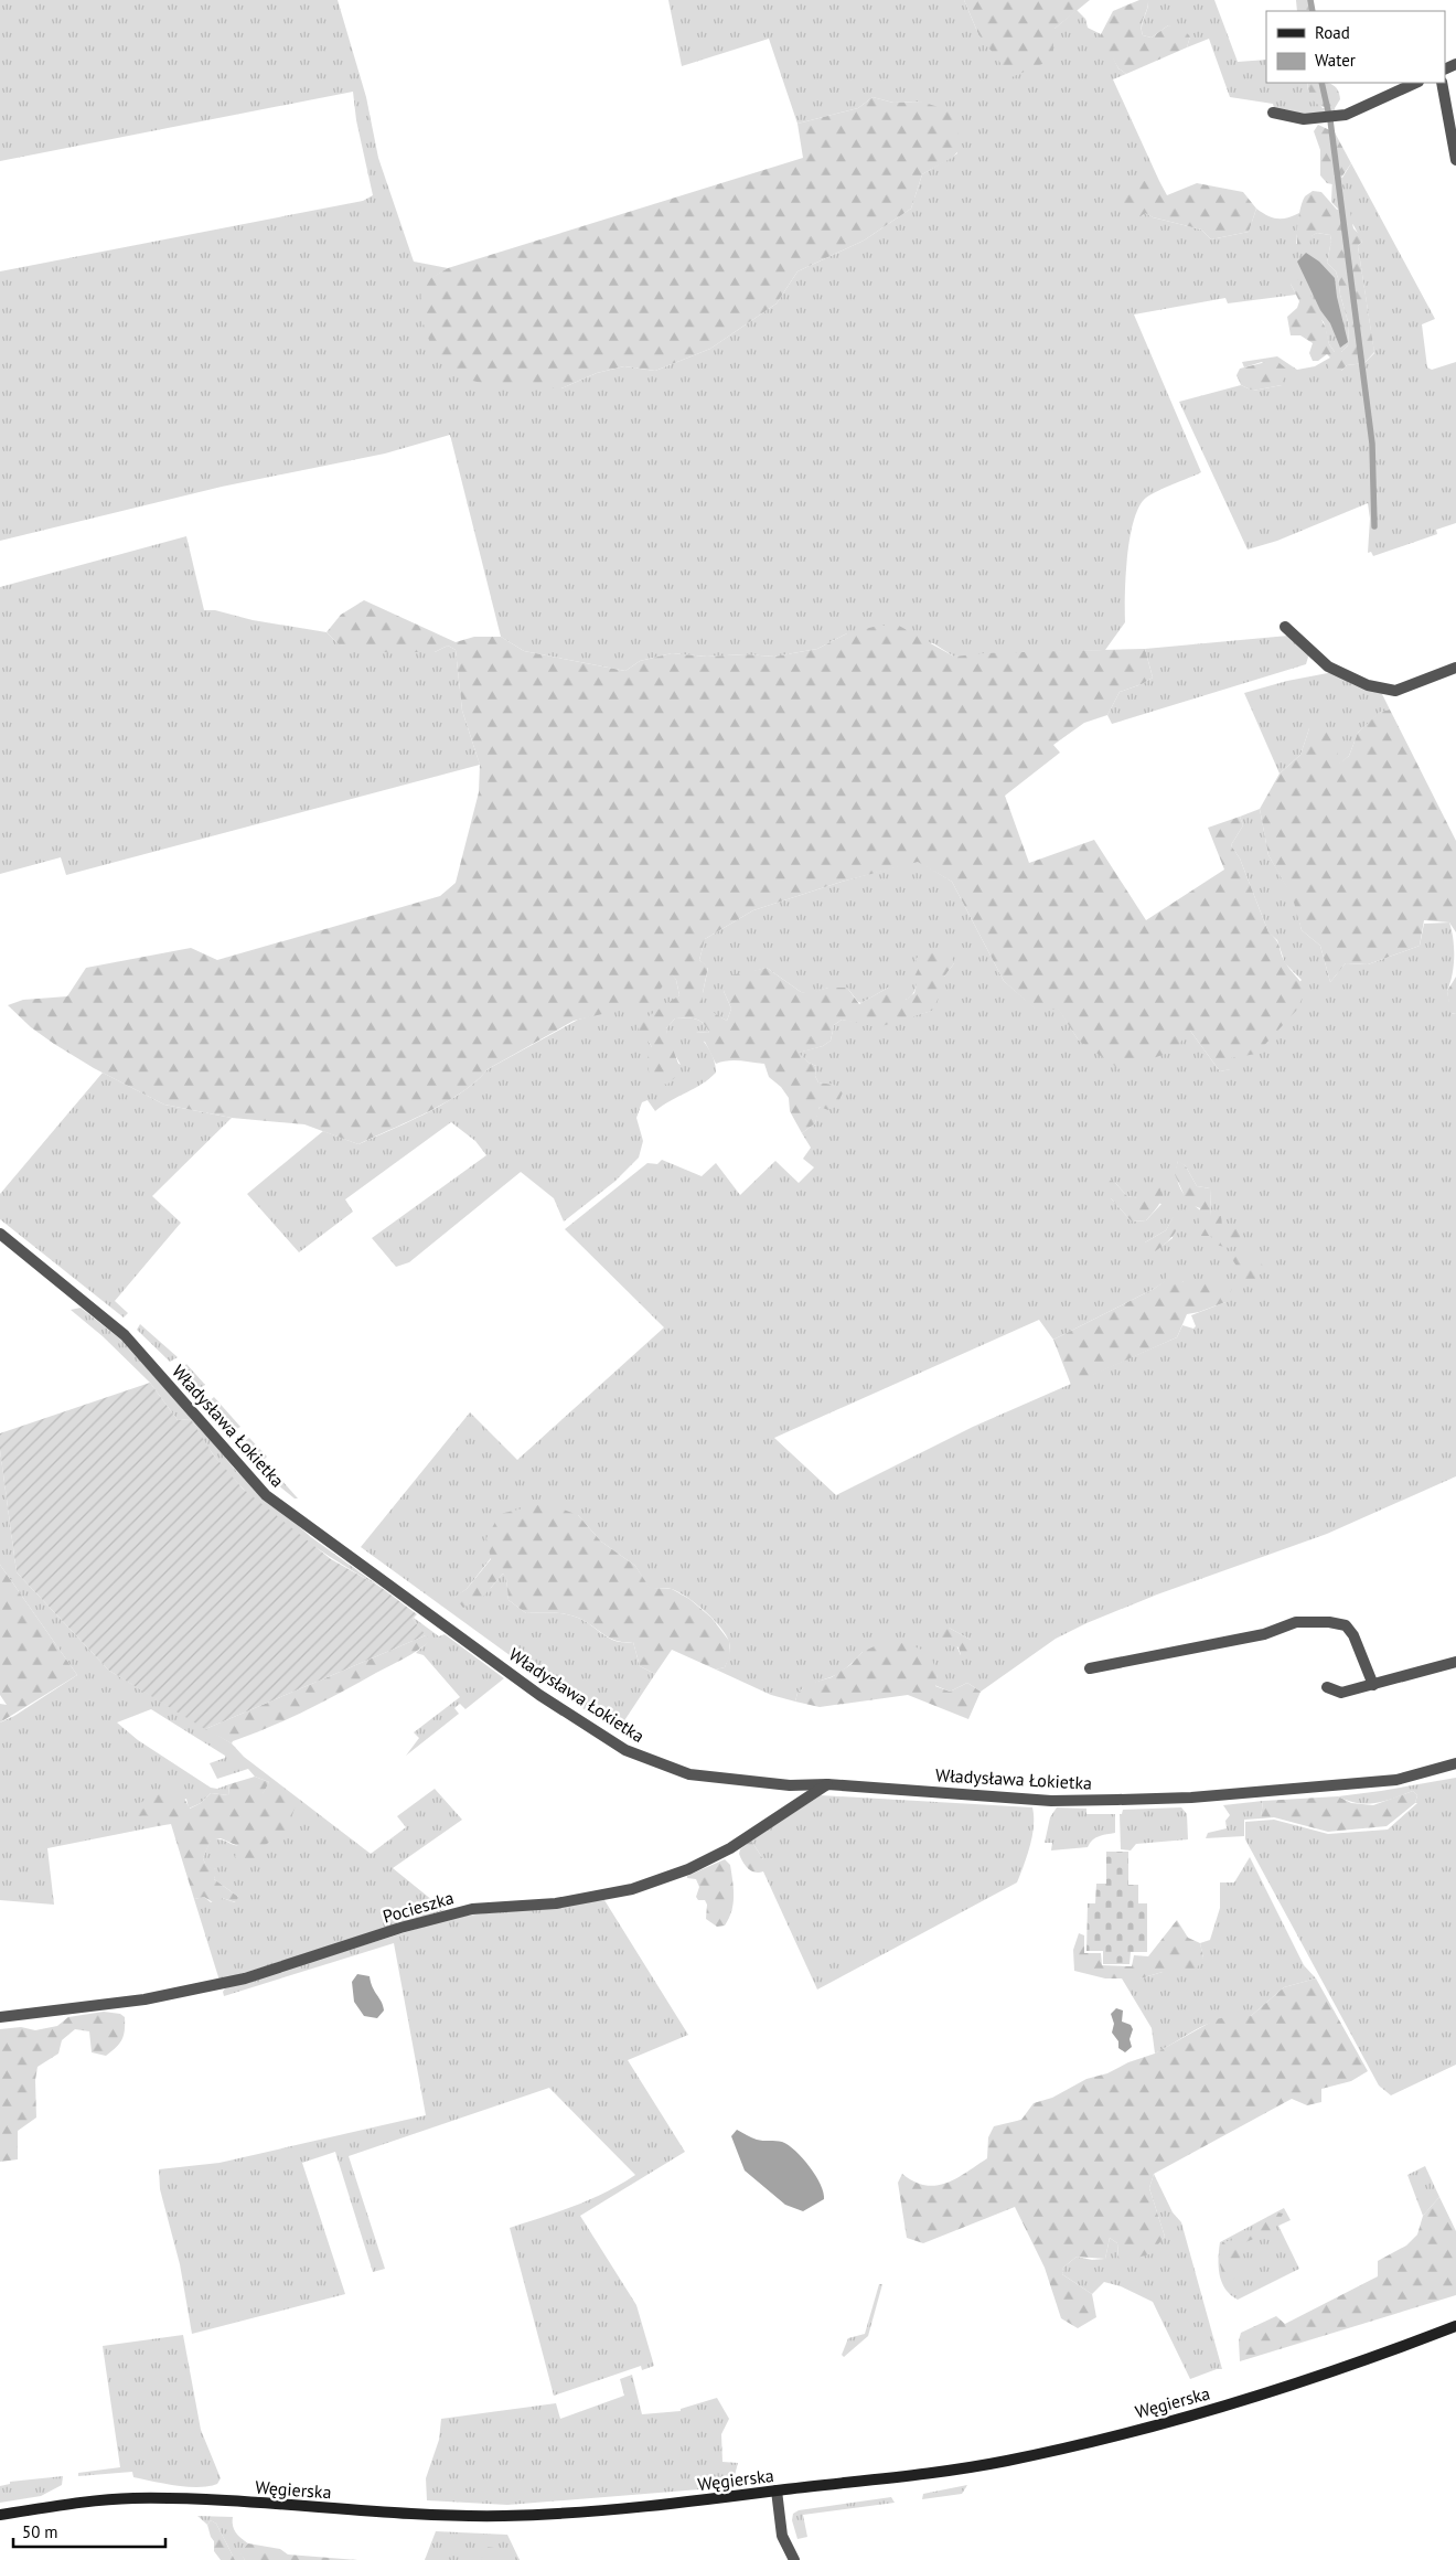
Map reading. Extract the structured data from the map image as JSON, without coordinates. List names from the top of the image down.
{
  "streets": {
    "main road": ["Węgierska"],
    "street": ["Władysława Łokietka", "Pocieszka"]
  },
  "crossings": [
    ["Władysława Łokietka", "Pocieszka"]
  ],
  "legend": ["Road", "Water"],
  "scale_bar": "50 m"
}
